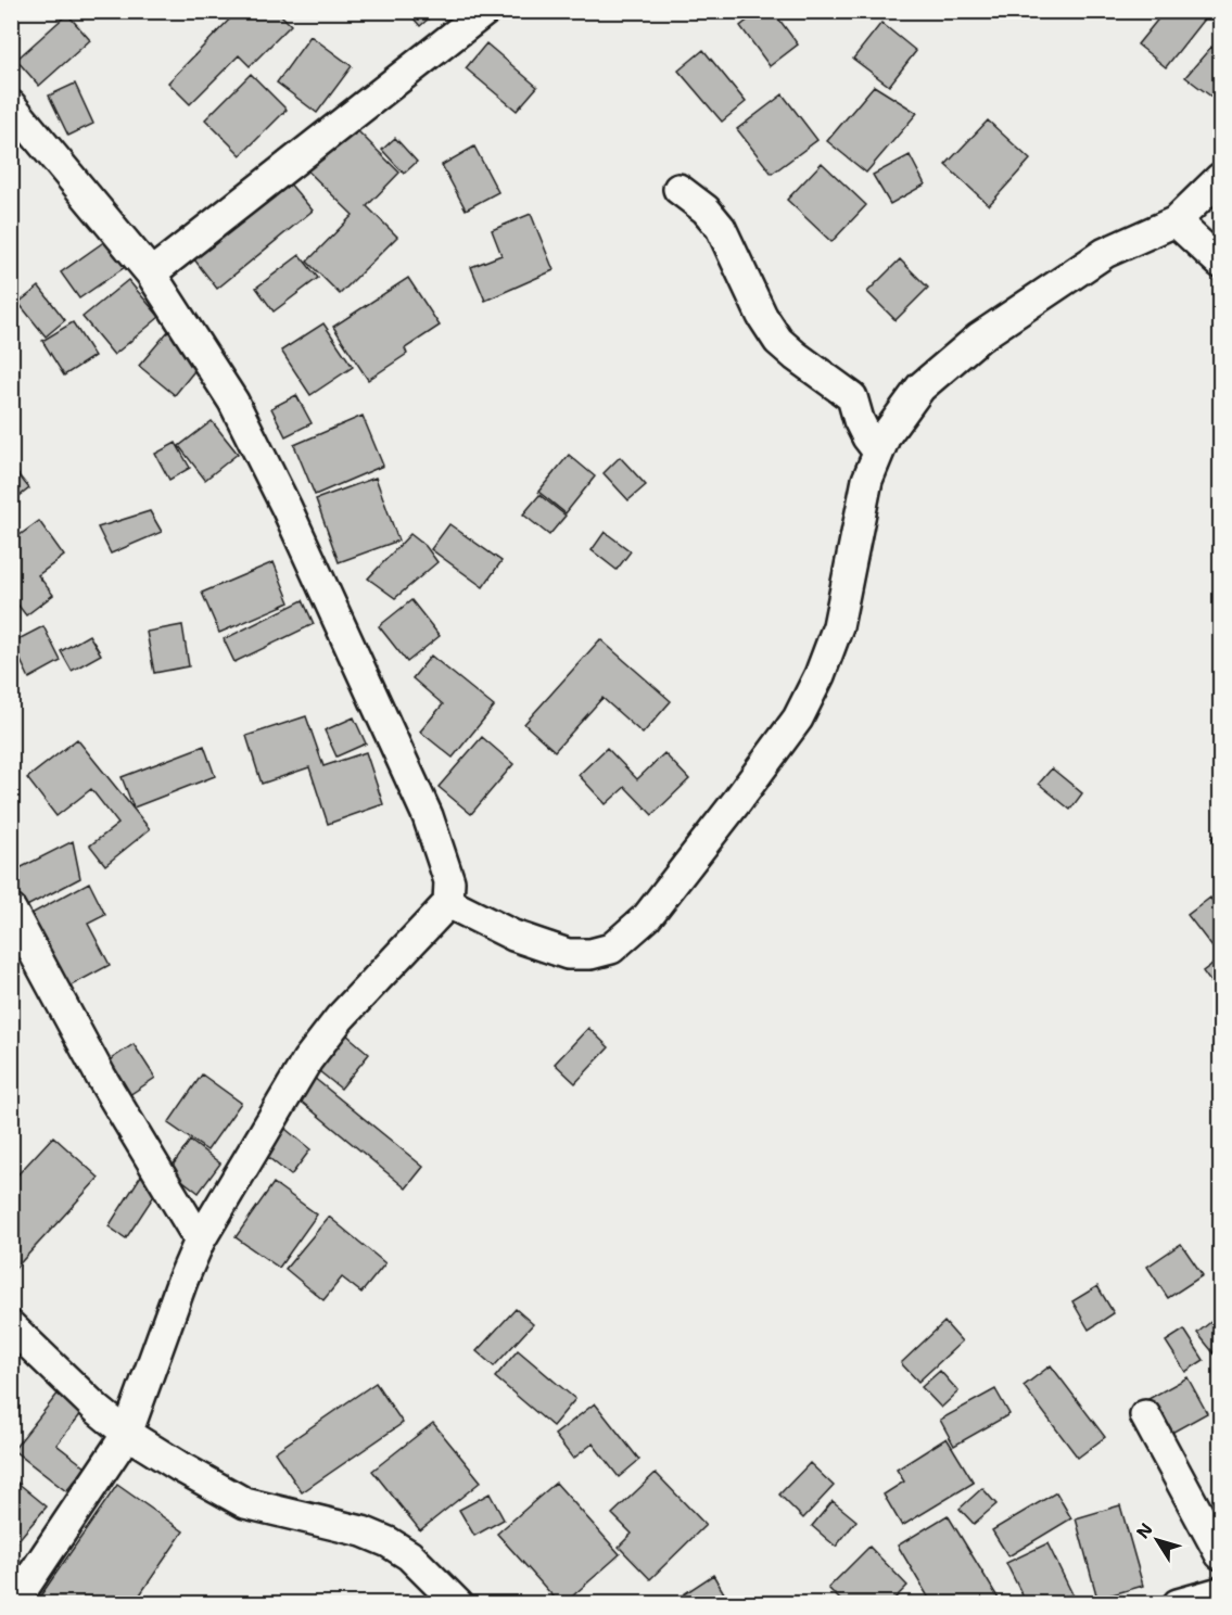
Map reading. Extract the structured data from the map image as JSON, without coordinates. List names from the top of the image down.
{
  "north": "top left"
}
